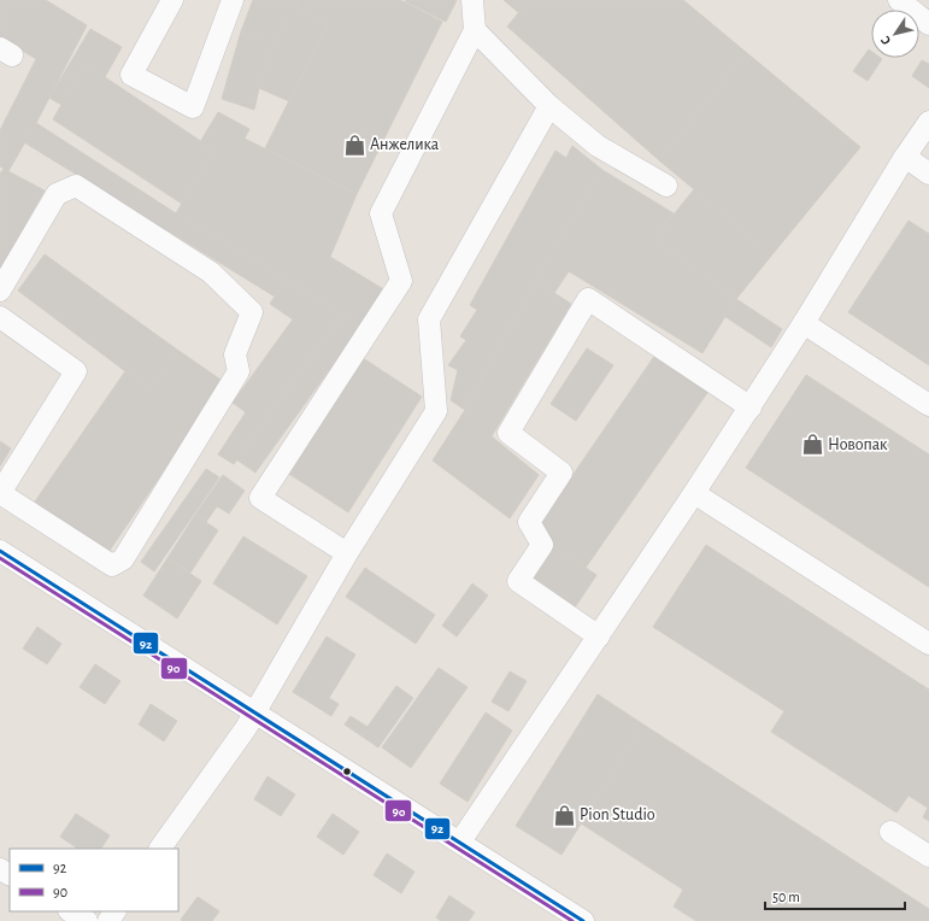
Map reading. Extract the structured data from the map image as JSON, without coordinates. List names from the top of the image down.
{
  "places": {
    "shop": ["Анжелика", "Новопак", "Pion Studio"]
  },
  "lines": ["transit line 92", "transit line 90"],
  "legend": ["92", "90"],
  "scale_bar": "50 m",
  "north": "bottom left"
}
